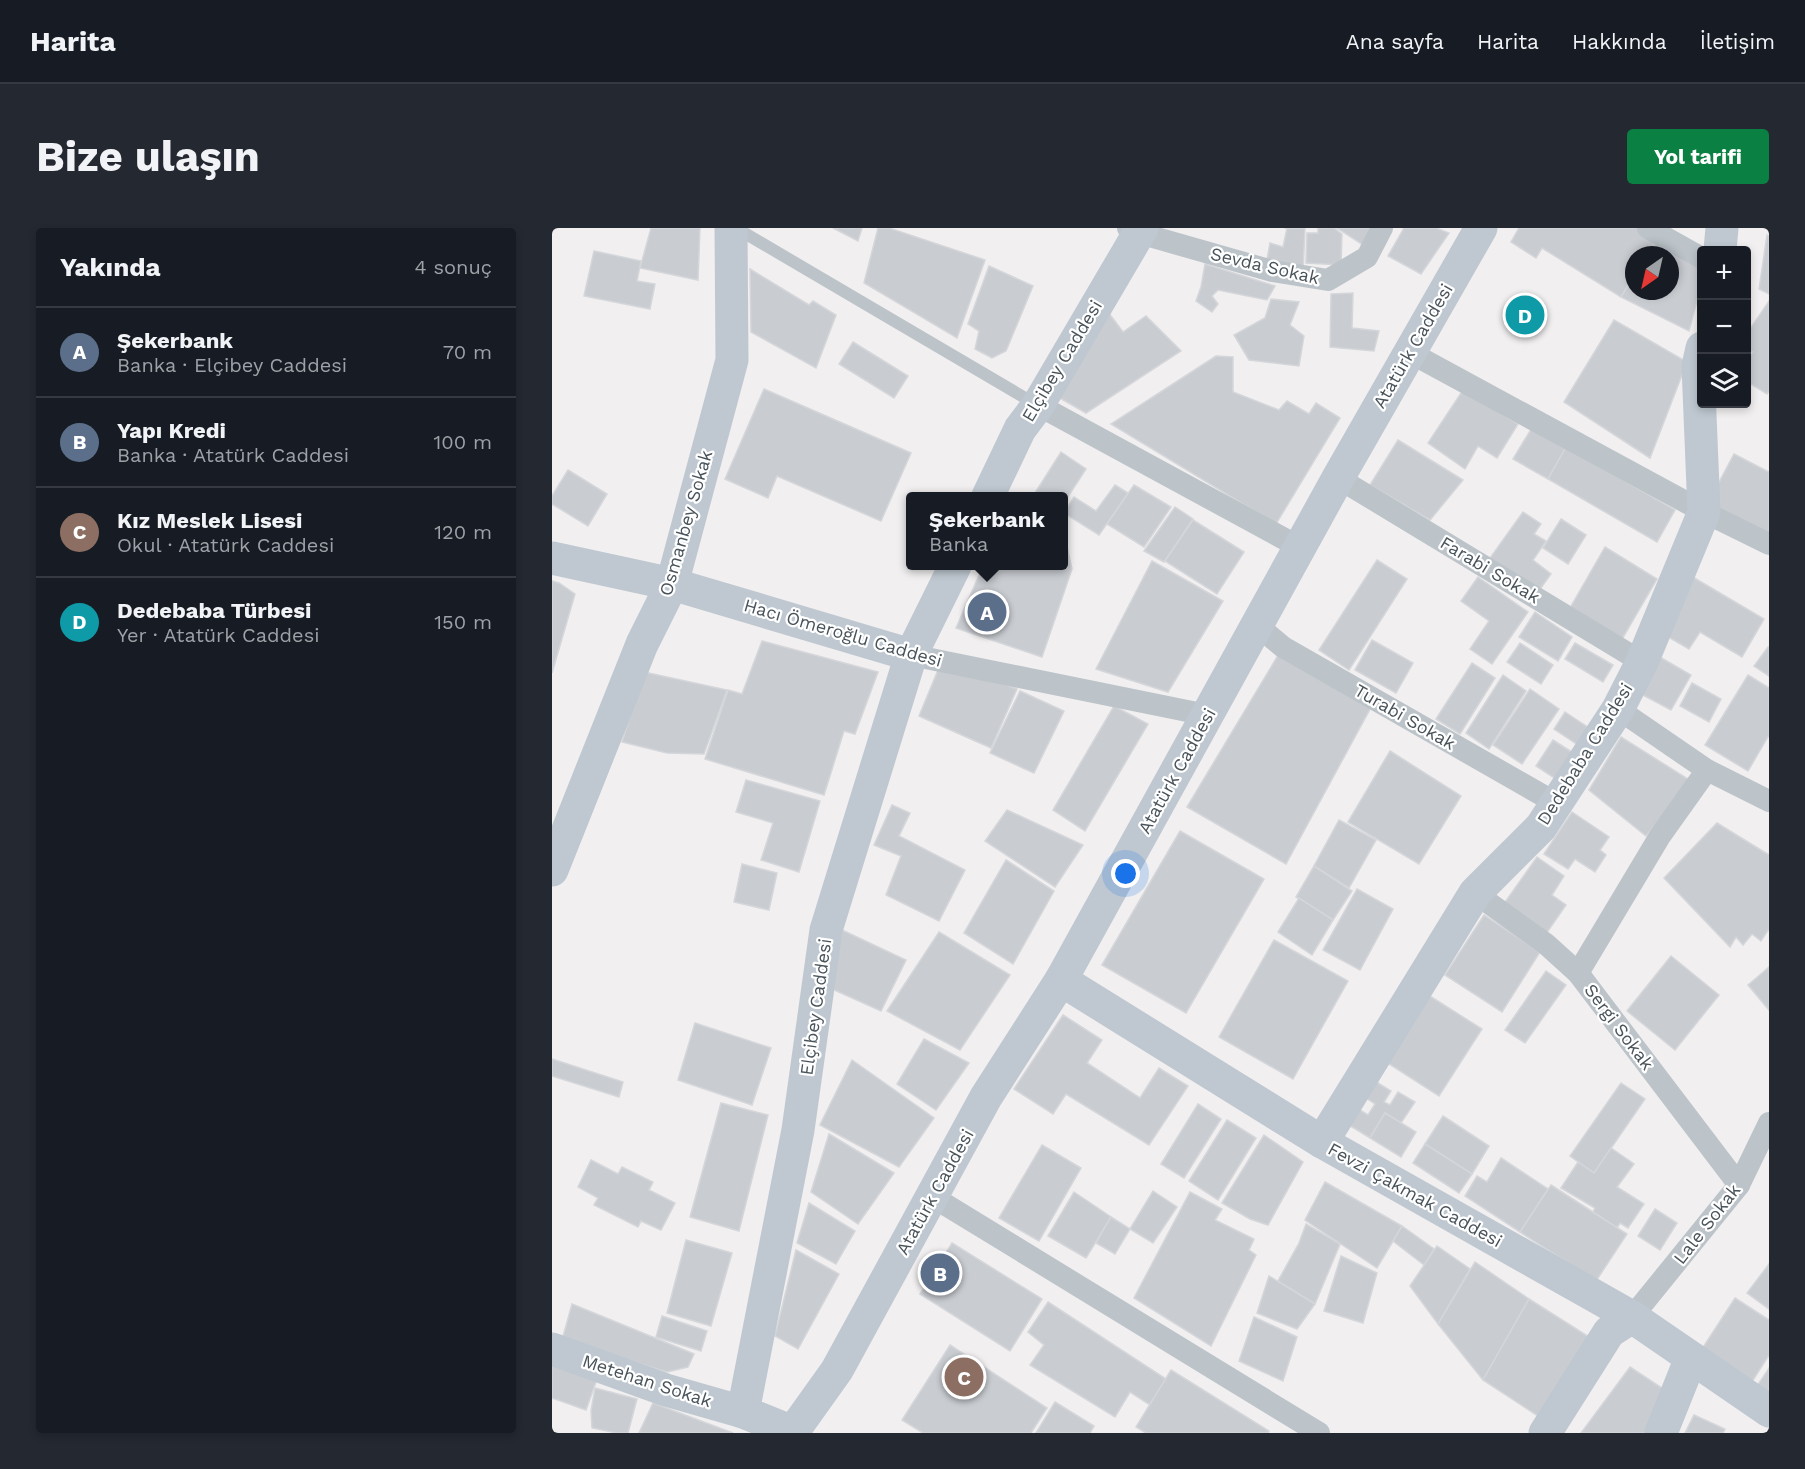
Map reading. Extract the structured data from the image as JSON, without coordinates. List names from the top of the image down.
{
  "streets": {
    "street": [
      "Sevda Sokak",
      "Atatürk Caddesi",
      "Elçibey Caddesi",
      "Osmanbey Sokak",
      "Farabi Sokak",
      "Hacı Ömeroğlu Caddesi",
      "Turabi Sokak",
      "Dedebaba Caddesi",
      "Sergi Sokak",
      "Fevzi Çakmak Caddesi",
      "Lale Sokak",
      "Metehan Sokak"
    ]
  },
  "crossings": [
    ["Sevda Sokak", "Elçibey Caddesi"],
    ["Atatürk Caddesi", "Farabi Sokak"],
    ["Atatürk Caddesi", "Hacı Ömeroğlu Caddesi"],
    ["Atatürk Caddesi", "Turabi Sokak"],
    ["Atatürk Caddesi", "Fevzi Çakmak Caddesi"],
    ["Elçibey Caddesi", "Hacı Ömeroğlu Caddesi"],
    ["Elçibey Caddesi", "Metehan Sokak"],
    ["Osmanbey Sokak", "Hacı Ömeroğlu Caddesi"],
    ["Farabi Sokak", "Dedebaba Caddesi"],
    ["Turabi Sokak", "Dedebaba Caddesi"],
    ["Dedebaba Caddesi", "Sergi Sokak"],
    ["Dedebaba Caddesi", "Fevzi Çakmak Caddesi"],
    ["Sergi Sokak", "Lale Sokak"],
    ["Fevzi Çakmak Caddesi", "Lale Sokak"]
  ],
  "north": "bottom left",
  "page": {
    "header": "Harita",
    "nav": [
      "Ana sayfa",
      "Harita",
      "Hakkında",
      "İletişim"
    ],
    "buttons": "Yol tarifi",
    "title": "Bize ulaşın",
    "heading": ["Yakında", "4 sonuç"],
    "map_buttons": ["+", "−"],
    "pins": [
      "D",
      "A",
      "B",
      "C"
    ],
    "list": [
      {
        "mark": "A",
        "name": "Şekerbank",
        "note": "Banka · Elçibey Caddesi",
        "value": "70 m"
      },
      {
        "mark": "B",
        "name": "Yapı Kredi",
        "note": "Banka · Atatürk Caddesi",
        "value": "100 m"
      },
      {
        "mark": "C",
        "name": "Kız Meslek Lisesi",
        "note": "Okul · Atatürk Caddesi",
        "value": "120 m"
      },
      {
        "mark": "D",
        "name": "Dedebaba Türbesi",
        "note": "Yer · Atatürk Caddesi",
        "value": "150 m"
      }
    ],
    "popup": ["Şekerbank", "Banka"]
  }
}
